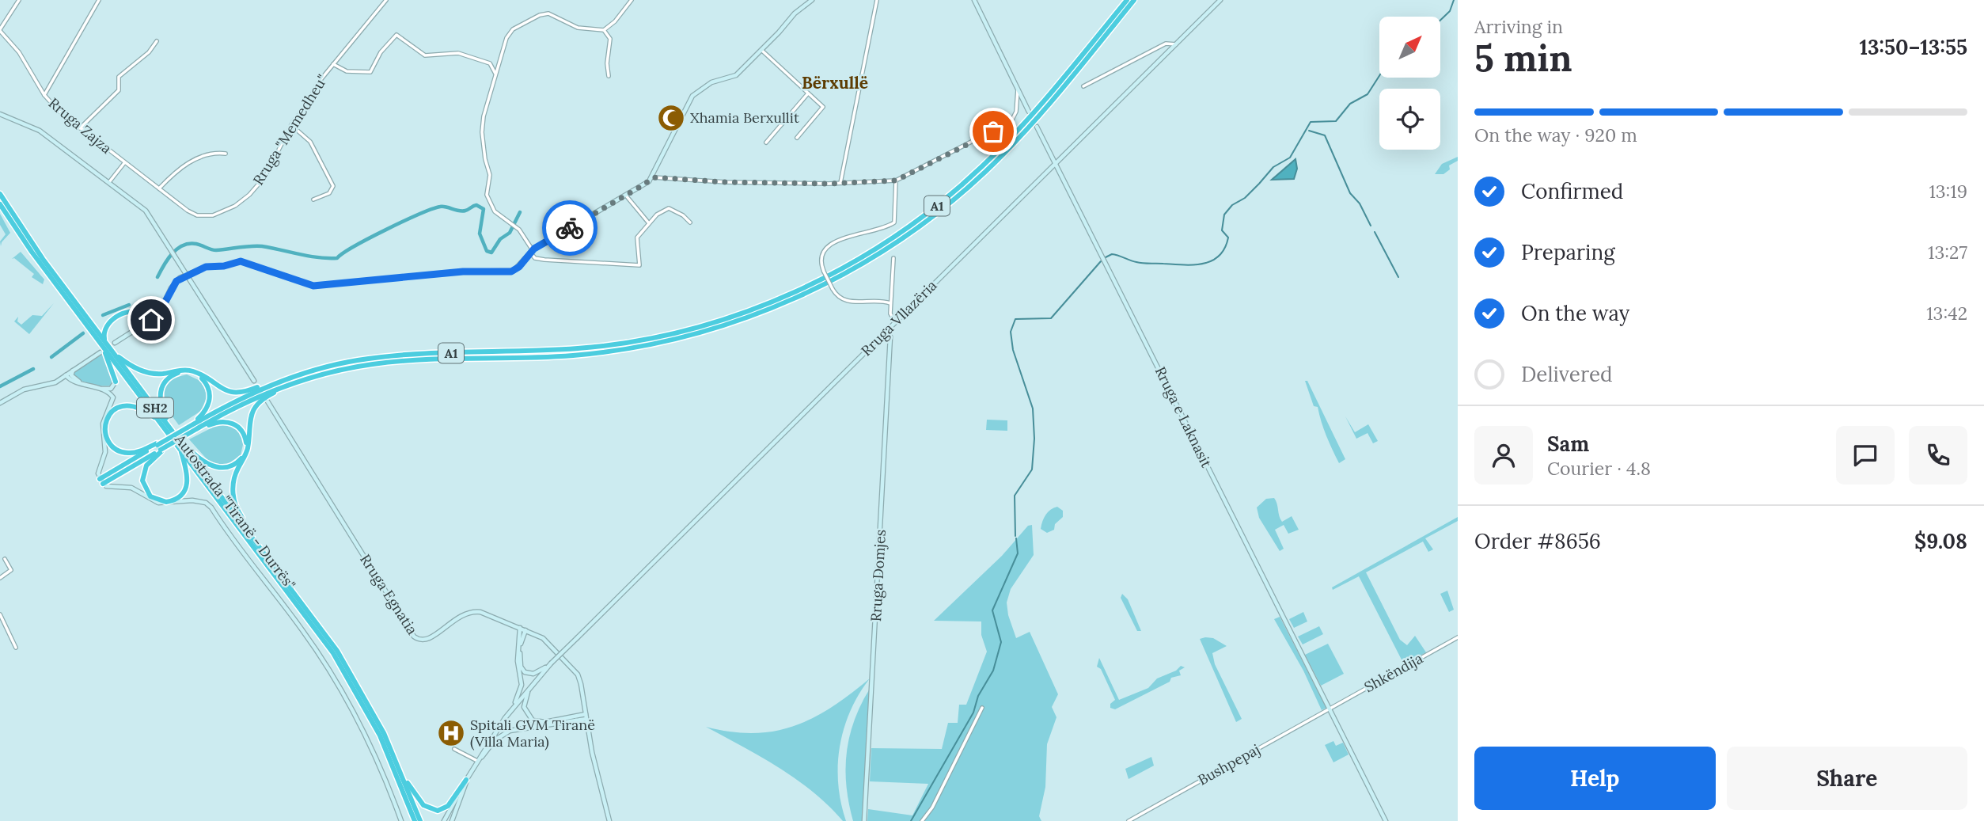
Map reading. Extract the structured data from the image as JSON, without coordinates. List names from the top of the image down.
{
  "streets": {
    "highway": ["A1", "SH2", "Autostrada \"Tiranë - Durrës\""],
    "main road": [
      "Rruga Vllazëria",
      "Rruga e Laknasit",
      "Rruga Domjes",
      "Rruga Egnatia"
    ],
    "street": [
      "Rruga Zajza",
      "Rruga \"Memedheu\"",
      "Shkëndija",
      "Bushpepaj"
    ]
  },
  "crossings": [
    ["Rruga Zajza", "Rruga \"Memedheu\""],
    ["Rruga Vllazëria", "Rruga e Laknasit"],
    ["Rruga Vllazëria", "Rruga Domjes"],
    ["Rruga e Laknasit", "Shkëndija"],
    ["Rruga e Laknasit", "Bushpepaj"],
    ["Shkëndija", "Bushpepaj"]
  ],
  "districts": ["Bërxullë"],
  "places": {
    "mosque": ["Xhamia Berxullit"],
    "hospital": ["Spitali GVM Tiranë (Villa Maria)"]
  },
  "north": "top right",
  "page": {
    "heading": ["5 min", "Arriving in", "13:50–13:55"],
    "panel": [
      "Sam",
      "Courier · 4.8",
      "Order #8656",
      "$9.08"
    ],
    "bar": "On the way · 920 m",
    "list": [
      ["Confirmed", "13:19"],
      ["Preparing", "13:27"],
      ["On the way", "13:42"],
      "Delivered"
    ],
    "buttons": ["Help", "Share"]
  }
}
